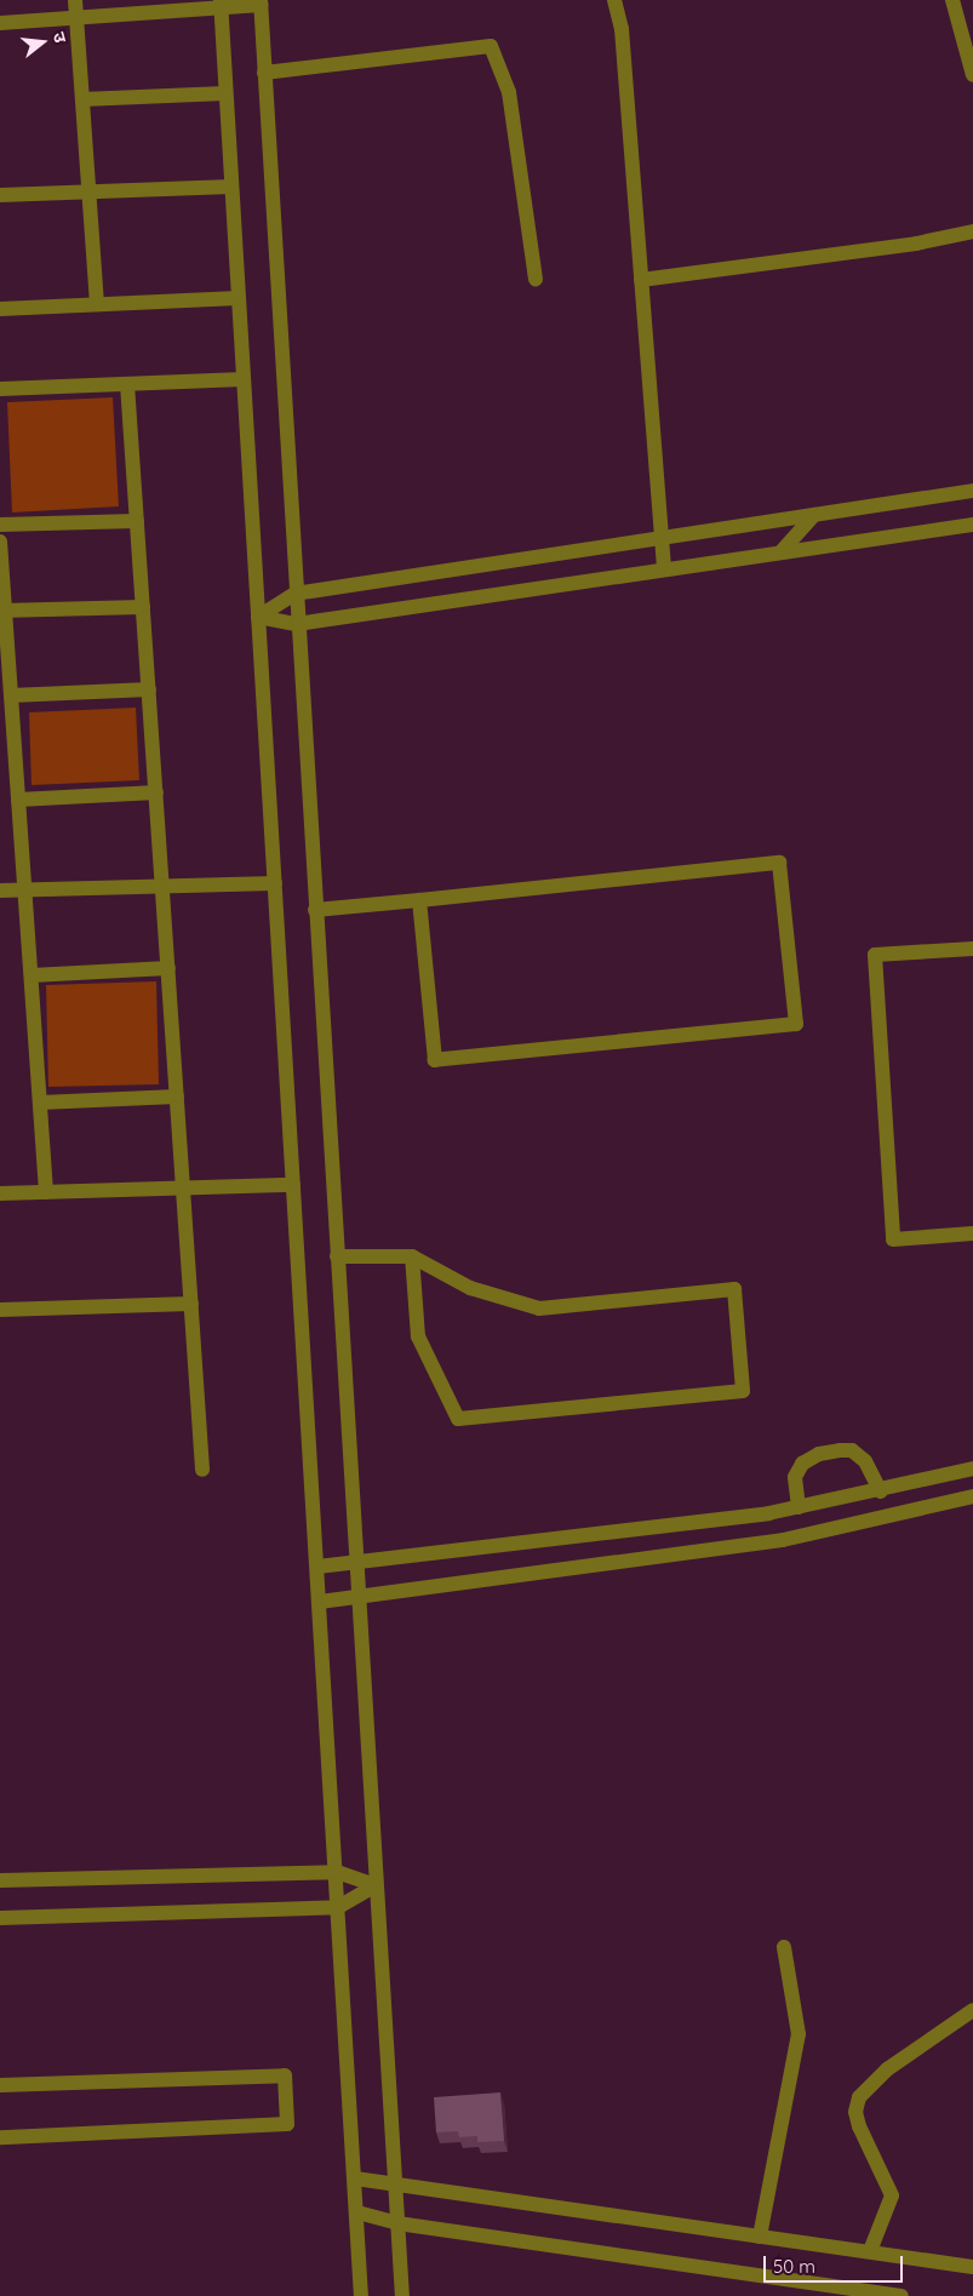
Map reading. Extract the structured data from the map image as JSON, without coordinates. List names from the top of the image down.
{
  "scale_bar": "50 m",
  "north": "right"
}
